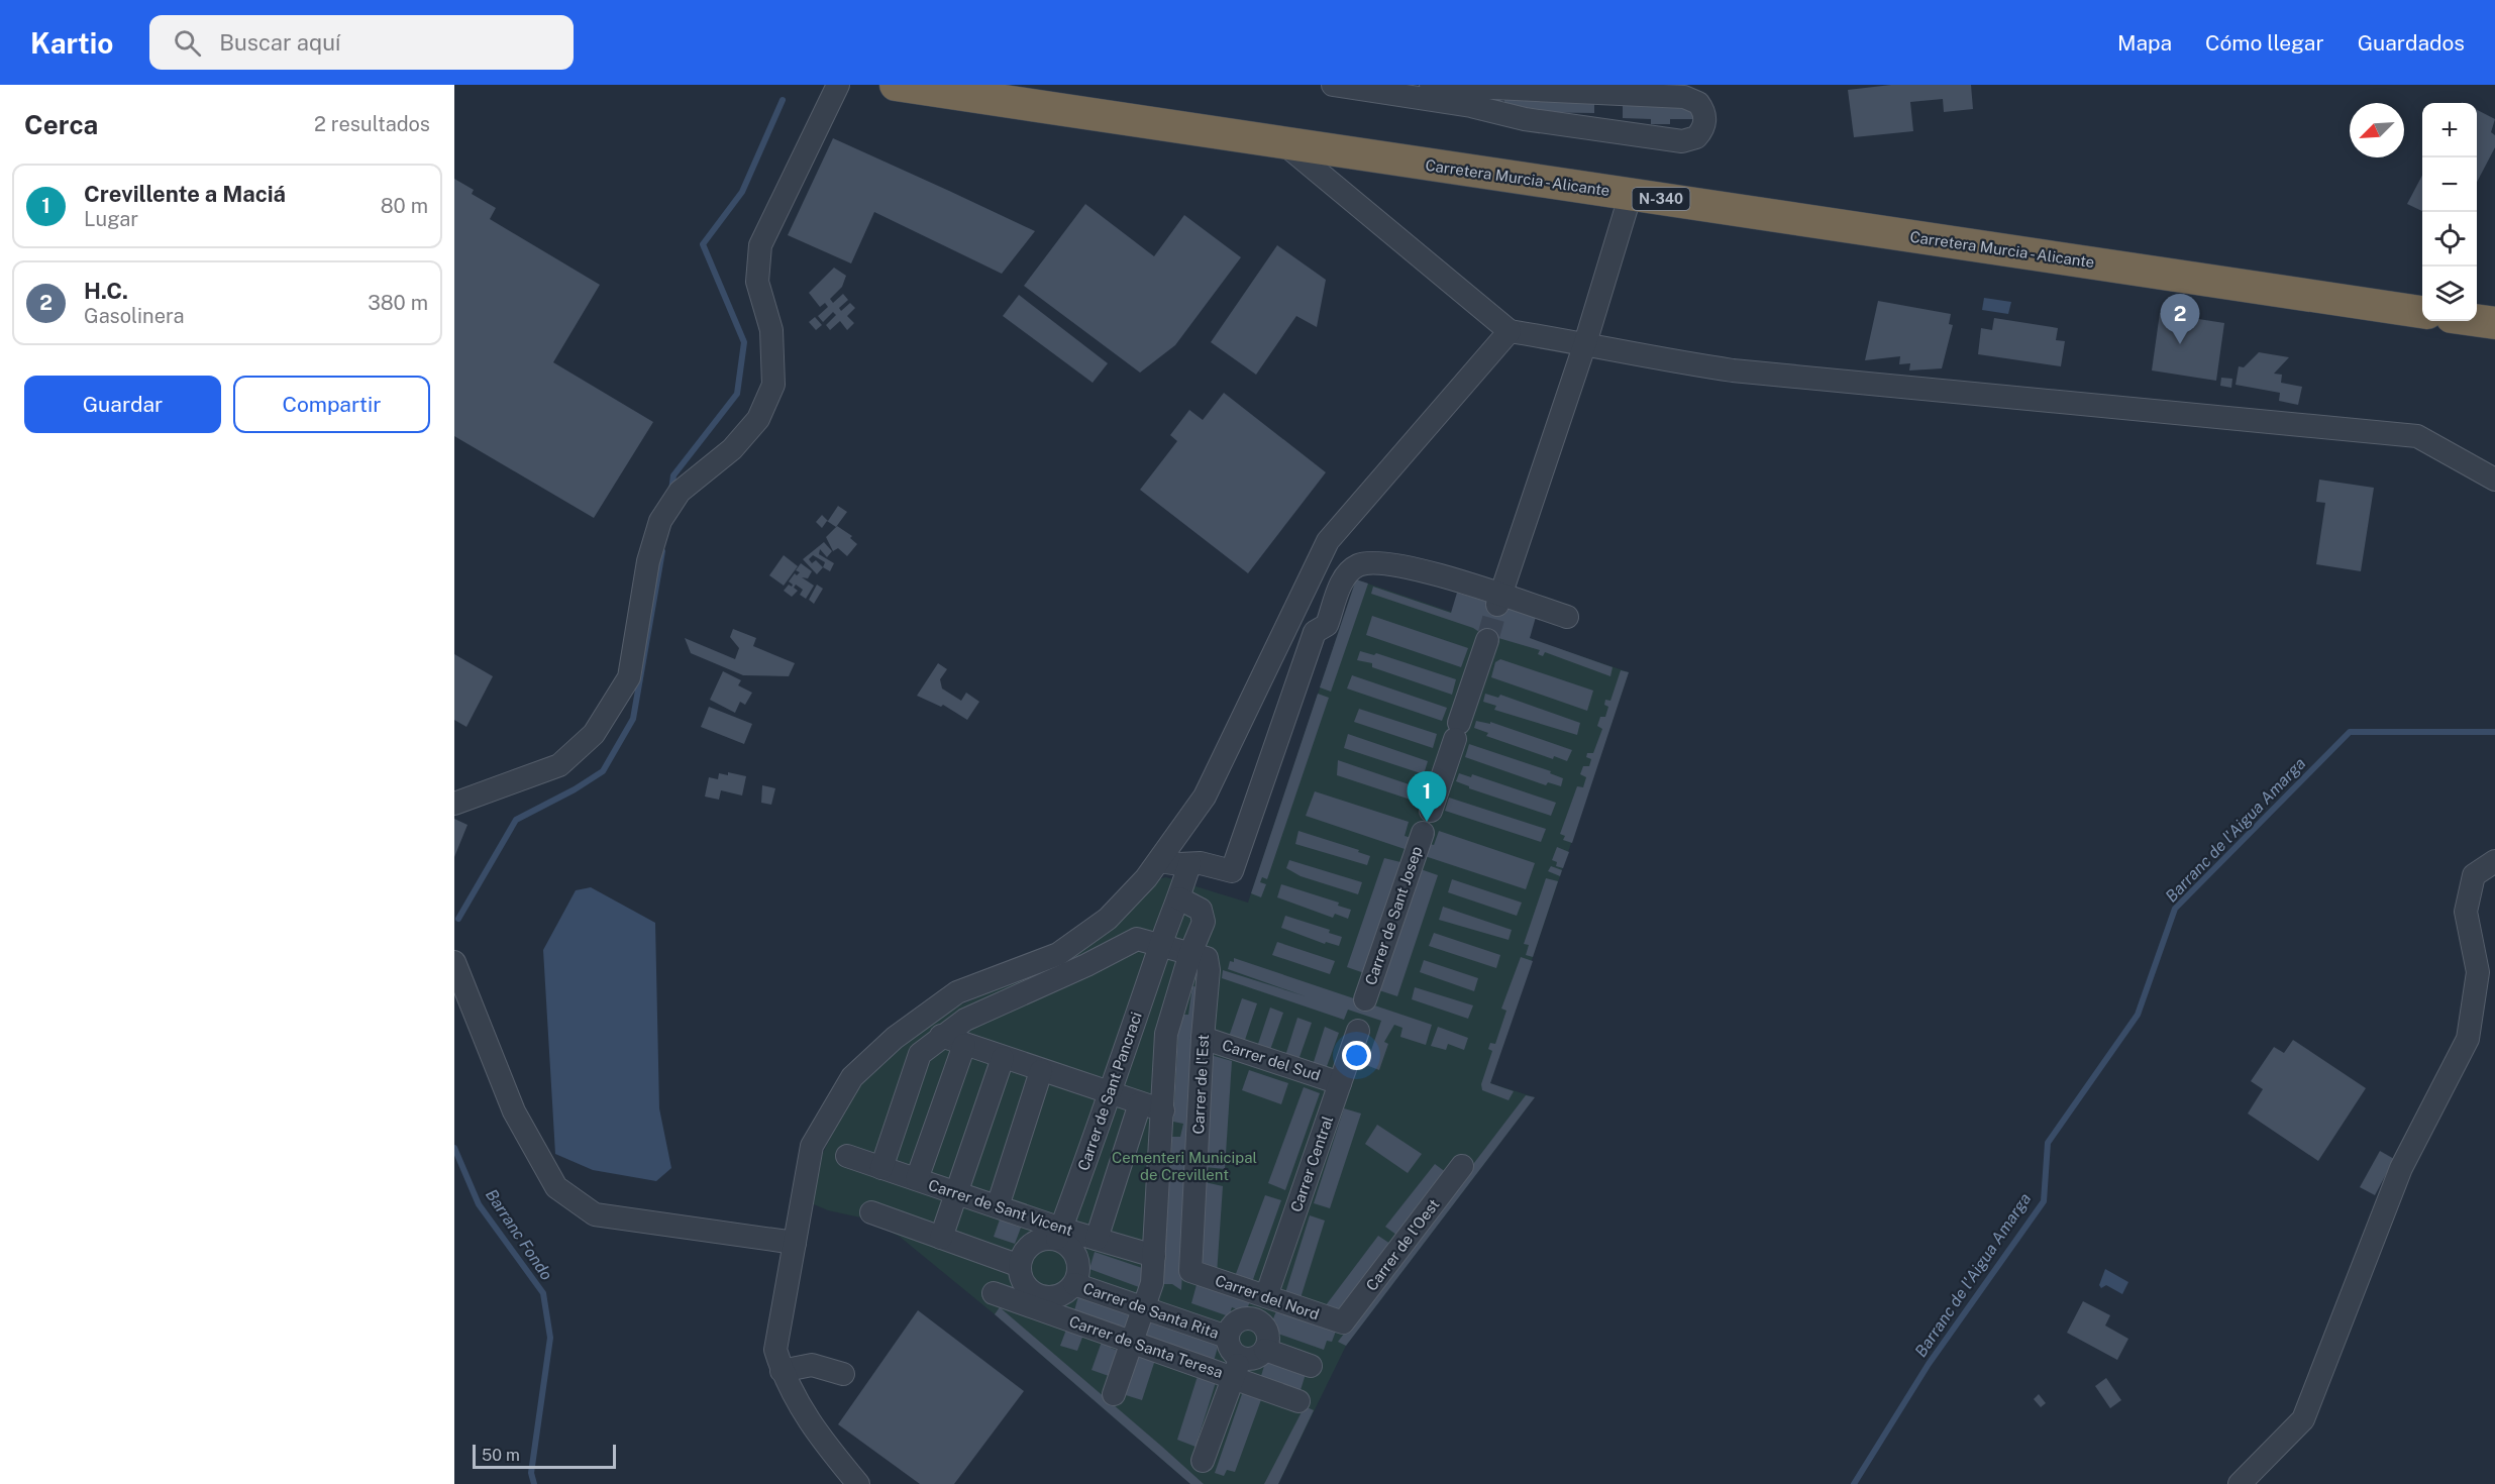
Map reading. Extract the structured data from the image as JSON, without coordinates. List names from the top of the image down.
{
  "streets": {
    "highway": ["Carretera Murcia - Alicante", "N-340"],
    "street": [
      "Carrer de Sant Josep",
      "Carrer del Sud",
      "Carrer de l'Est",
      "Carrer de Sant Pancraci",
      "Carrer Central",
      "Carrer de Sant Vicent",
      "Carrer de l'Oest",
      "Carrer del Nord",
      "Carrer de Santa Rita",
      "Carrer de Santa Teresa"
    ]
  },
  "crossings": [
    ["Carrer del Sud", "Carrer de l'Est"],
    ["Carrer del Sud", "Carrer Central"],
    ["Carrer de l'Est", "Carrer del Nord"],
    ["Carrer de Sant Pancraci", "Carrer de Sant Vicent"],
    ["Carrer de Sant Pancraci", "Carrer de Santa Rita"],
    ["Carrer de Sant Pancraci", "Carrer de Santa Teresa"],
    ["Carrer Central", "Carrer del Nord"],
    ["Carrer de Sant Vicent", "Carrer de Santa Rita"],
    ["Carrer de Sant Vicent", "Carrer de Santa Teresa"],
    ["Carrer de l'Oest", "Carrer del Nord"],
    ["Carrer de Santa Rita", "Carrer de Santa Teresa"]
  ],
  "water": ["Barranc de l'Aigua Amarga", "Barranc Fondo"],
  "parks": ["Cementeri Municipal de Crevillent"],
  "scale_bar": "50 m",
  "north": "bottom left",
  "page": {
    "header": "Kartio",
    "search": "Buscar aquí",
    "nav": ["Mapa", "Cómo llegar", "Guardados"],
    "heading": ["Cerca", "2 resultados"],
    "map_buttons": ["+", "−"],
    "list": [
      {
        "mark": "1",
        "name": "Crevillente a Maciá",
        "note": "Lugar",
        "value": "80 m"
      },
      {
        "mark": "2",
        "name": "H.C.",
        "note": "Gasolinera",
        "value": "380 m"
      }
    ],
    "pins": ["2", "1"],
    "buttons": ["Guardar", "Compartir"],
    "scale": "50 m"
  }
}
